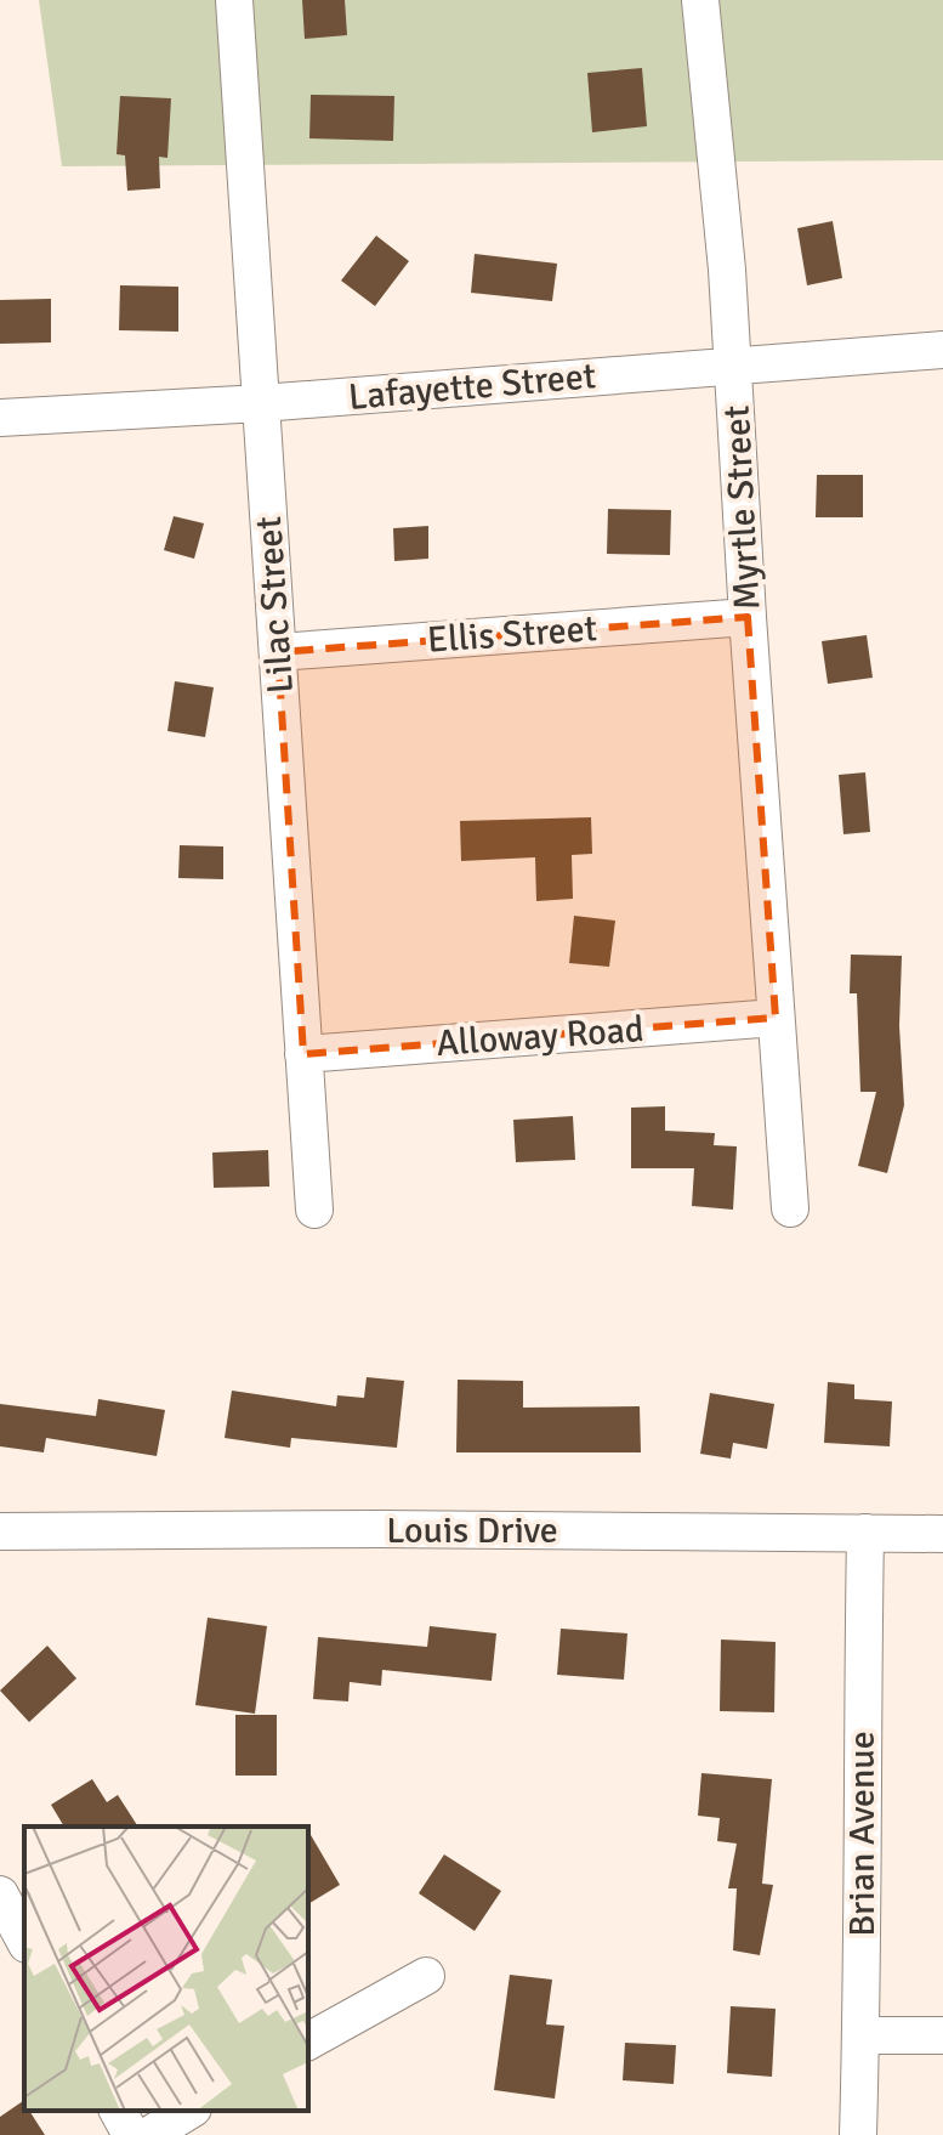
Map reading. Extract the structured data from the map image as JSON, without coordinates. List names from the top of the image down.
{
  "streets": {
    "street": [
      "Lafayette Street",
      "Myrtle Street",
      "Lilac Street",
      "Ellis Street",
      "Alloway Road",
      "Louis Drive",
      "Brian Avenue"
    ]
  },
  "crossings": [
    ["Lafayette Street", "Myrtle Street"],
    ["Lafayette Street", "Lilac Street"],
    ["Myrtle Street", "Ellis Street"],
    ["Myrtle Street", "Alloway Road"],
    ["Lilac Street", "Ellis Street"],
    ["Lilac Street", "Alloway Road"],
    ["Louis Drive", "Brian Avenue"]
  ]
}
